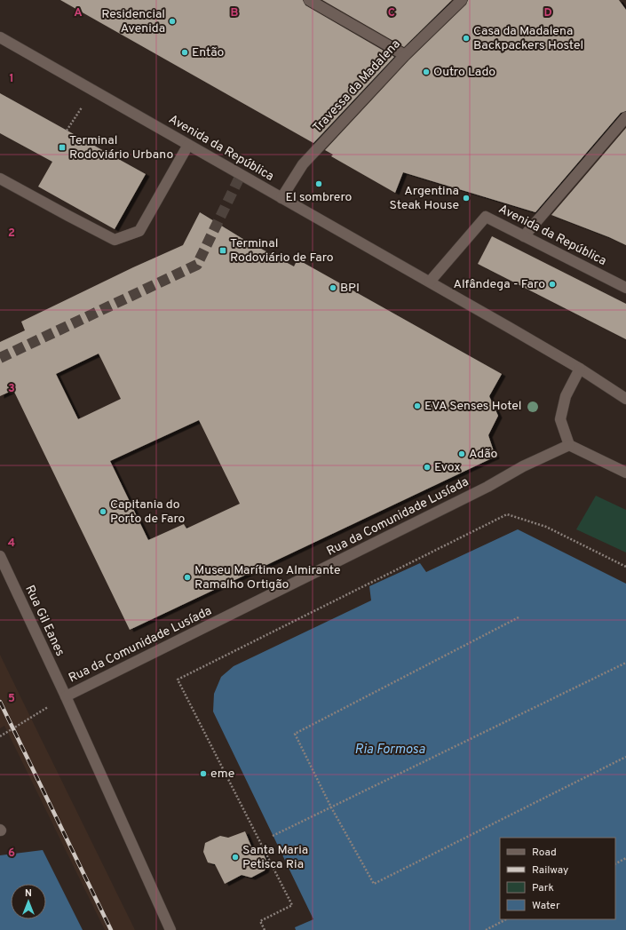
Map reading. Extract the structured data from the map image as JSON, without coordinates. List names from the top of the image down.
{
  "streets": {
    "street": [
      "Travessa da Madalena",
      "Avenida da República",
      "Rua da Comunidade Lusíada",
      "Rua Gil Eanes"
    ]
  },
  "crossings": [
    ["Travessa da Madalena", "Avenida da República"],
    ["Rua da Comunidade Lusíada", "Rua Gil Eanes"]
  ],
  "water": ["Ria Formosa"],
  "places": {
    "other": [
      "Residencial Avenida",
      "Casa da Madalena Backpackers Hostel",
      "Então",
      "Outro Lado",
      "El sombrero",
      "Argentina Steak House",
      "Alfândega - Faro",
      "BPI",
      "EVA Senses Hotel",
      "Adão",
      "Evox",
      "Capitania do Porto de Faro",
      "Museu Marítimo Almirante Ramalho Ortigão",
      "eme",
      "Santa Maria Petisca Ria"
    ],
    "transit": ["Terminal Rodoviário Urbano", "Terminal Rodoviário de Faro"]
  },
  "legend": [
    "Road",
    "Railway",
    "Park",
    "Water"
  ],
  "north": "top",
  "grid": {
    "columns": [
      "A",
      "B",
      "C",
      "D"
    ],
    "rows": [
      "1",
      "2",
      "3",
      "4",
      "5",
      "6"
    ]
  }
}
